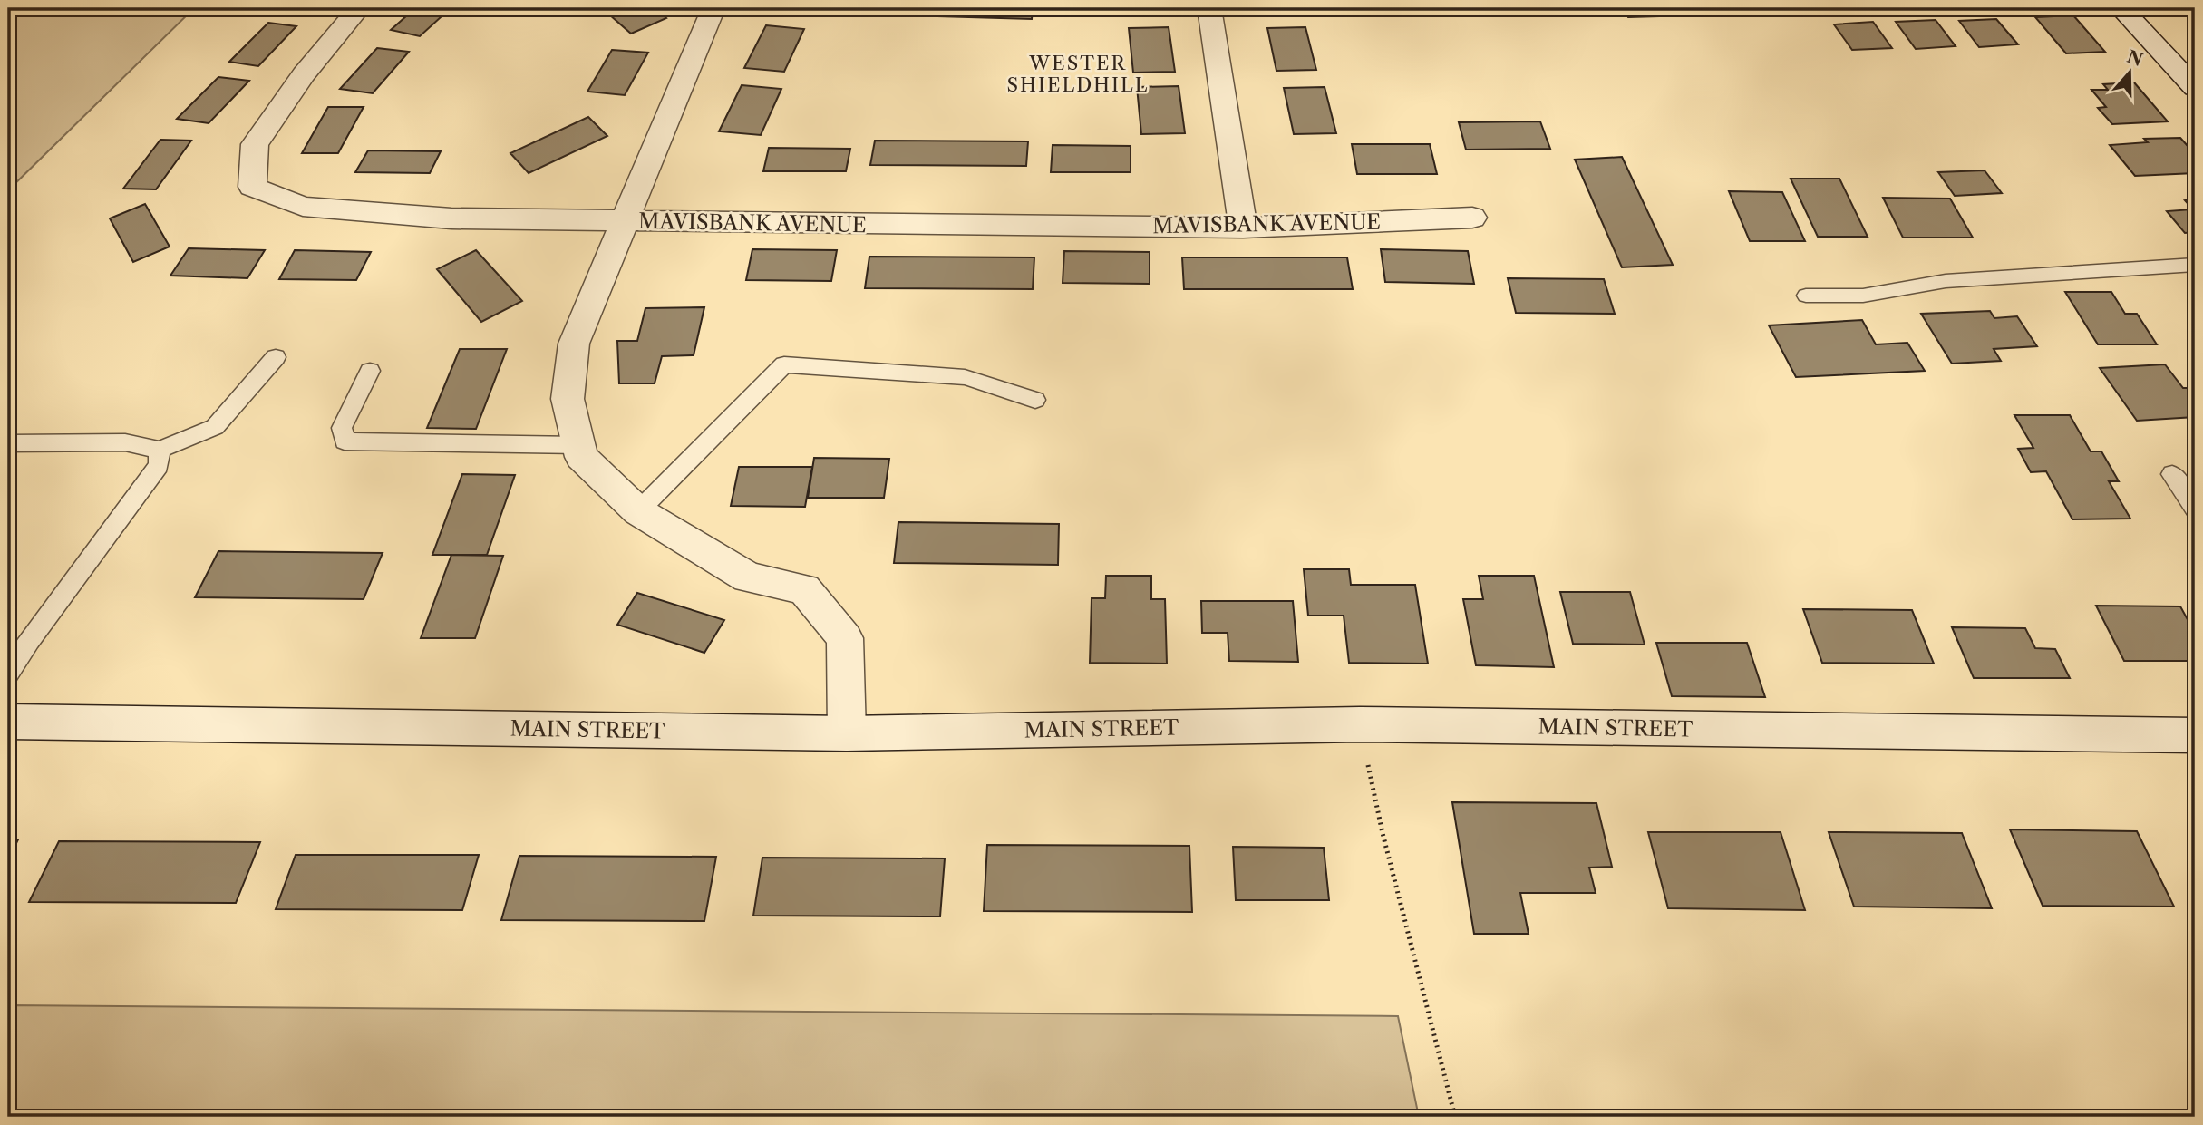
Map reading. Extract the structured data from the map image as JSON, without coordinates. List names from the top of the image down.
{
  "streets": {
    "street": ["MAVISBANK AVENUE", "MAIN STREET"]
  },
  "districts": ["WESTER SHIELDHILL"],
  "north": "top"
}
